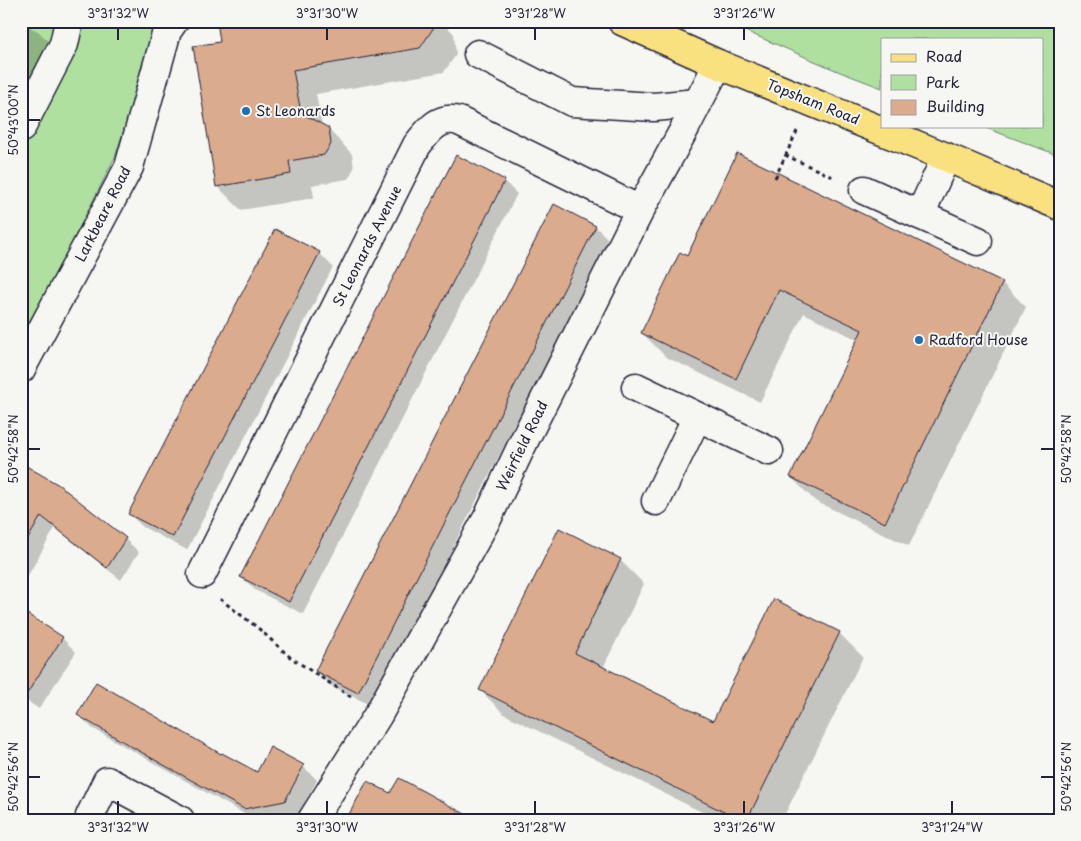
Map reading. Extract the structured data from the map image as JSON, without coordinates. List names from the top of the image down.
{
  "streets": {
    "main road": ["Topsham Road"],
    "street": ["Larkbeare Road", "St Leonards Avenue", "Weirfield Road"]
  },
  "crossings": [
    ["Topsham Road", "Weirfield Road"],
    ["St Leonards Avenue", "Weirfield Road"]
  ],
  "places": ["St Leonards", "Radford House"],
  "legend": ["Road", "Park", "Building"],
  "coordinates": [
    "3°31'32\"W",
    "3°31'30\"W",
    "3°31'28\"W",
    "3°31'26\"W",
    "50°43'00\"N",
    "50°42'58\"N",
    "50°42'56\"N",
    "3°31'24\"W"
  ]
}
